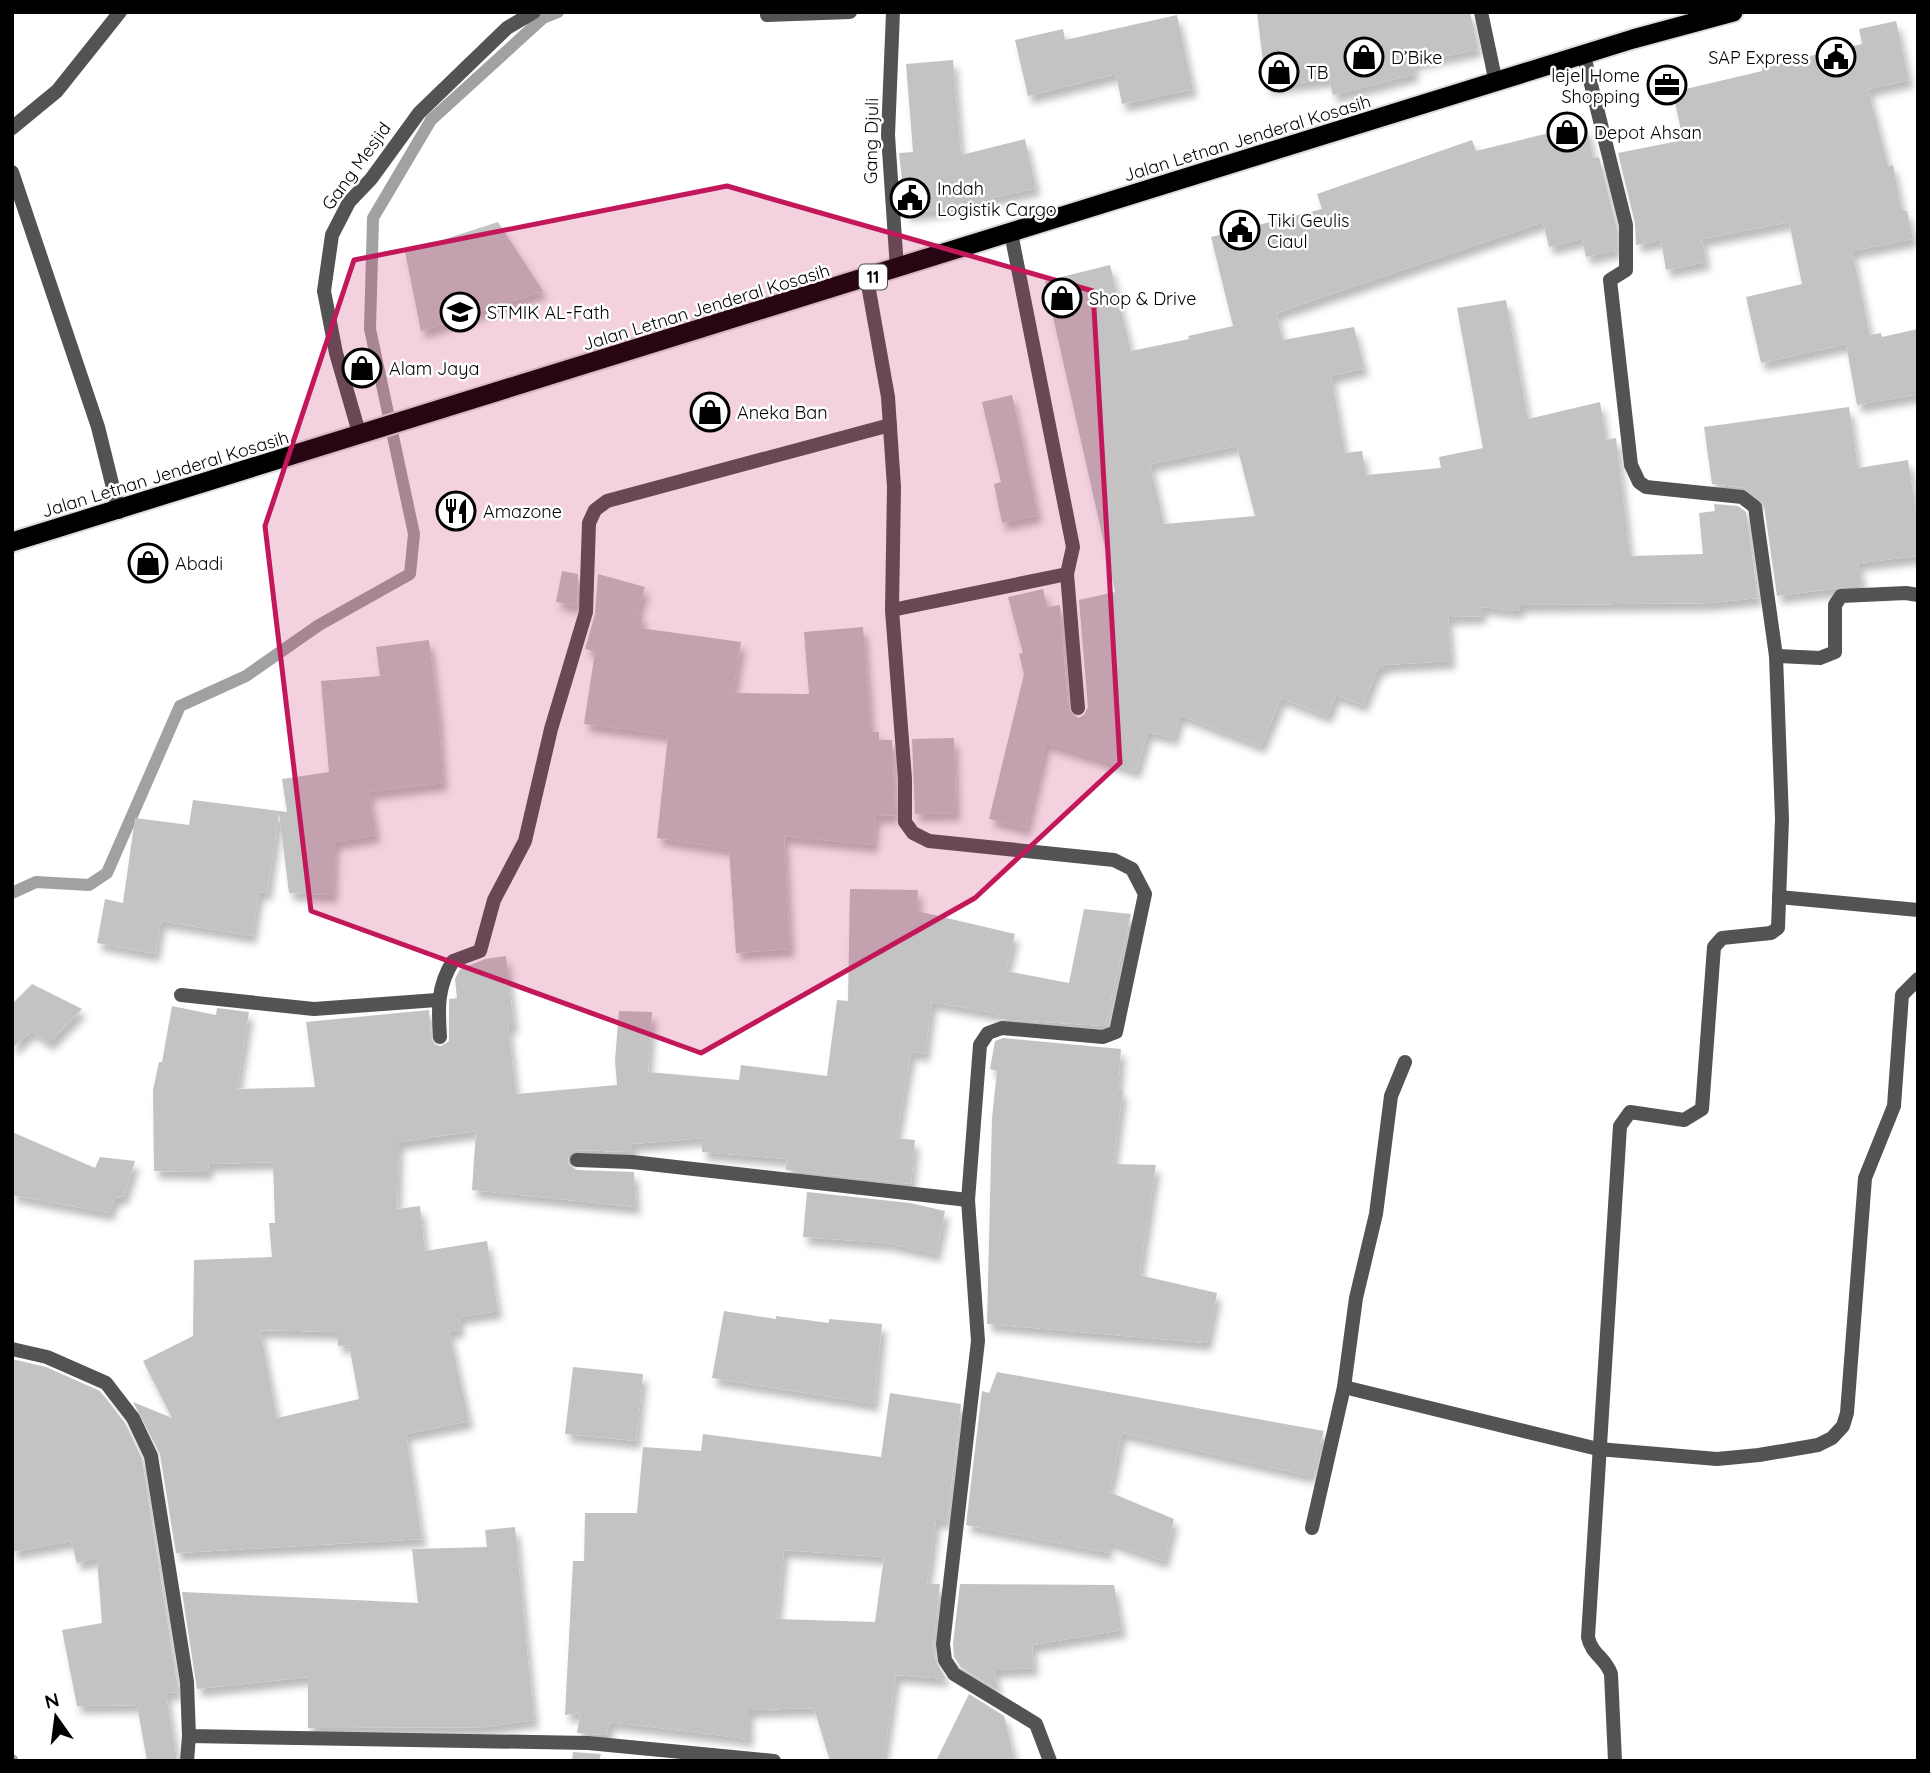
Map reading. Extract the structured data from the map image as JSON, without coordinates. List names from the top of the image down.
{
  "streets": {
    "highway": ["Jalan Letnan Jenderal Kosasih", "11"],
    "street": ["Gang Djuli", "Gang Mesjid"]
  },
  "crossings": [
    ["Jalan Letnan Jenderal Kosasih", "Gang Djuli"],
    ["Jalan Letnan Jenderal Kosasih", "Gang Mesjid"]
  ],
  "places": {
    "shop": [
      "D’Bike",
      "TB",
      "Depot Ahsan",
      "Shop & Drive",
      "Alam Jaya",
      "Aneka Ban",
      "Abadi"
    ],
    "public building": ["SAP Express", "Indah Logistik Cargo", "Tiki Geulis Ciaul"],
    "office": ["lejel Home Shopping"],
    "school or university": ["STMIK AL-Fath"],
    "restaurant": ["Amazone"]
  },
  "north": "top"
}
